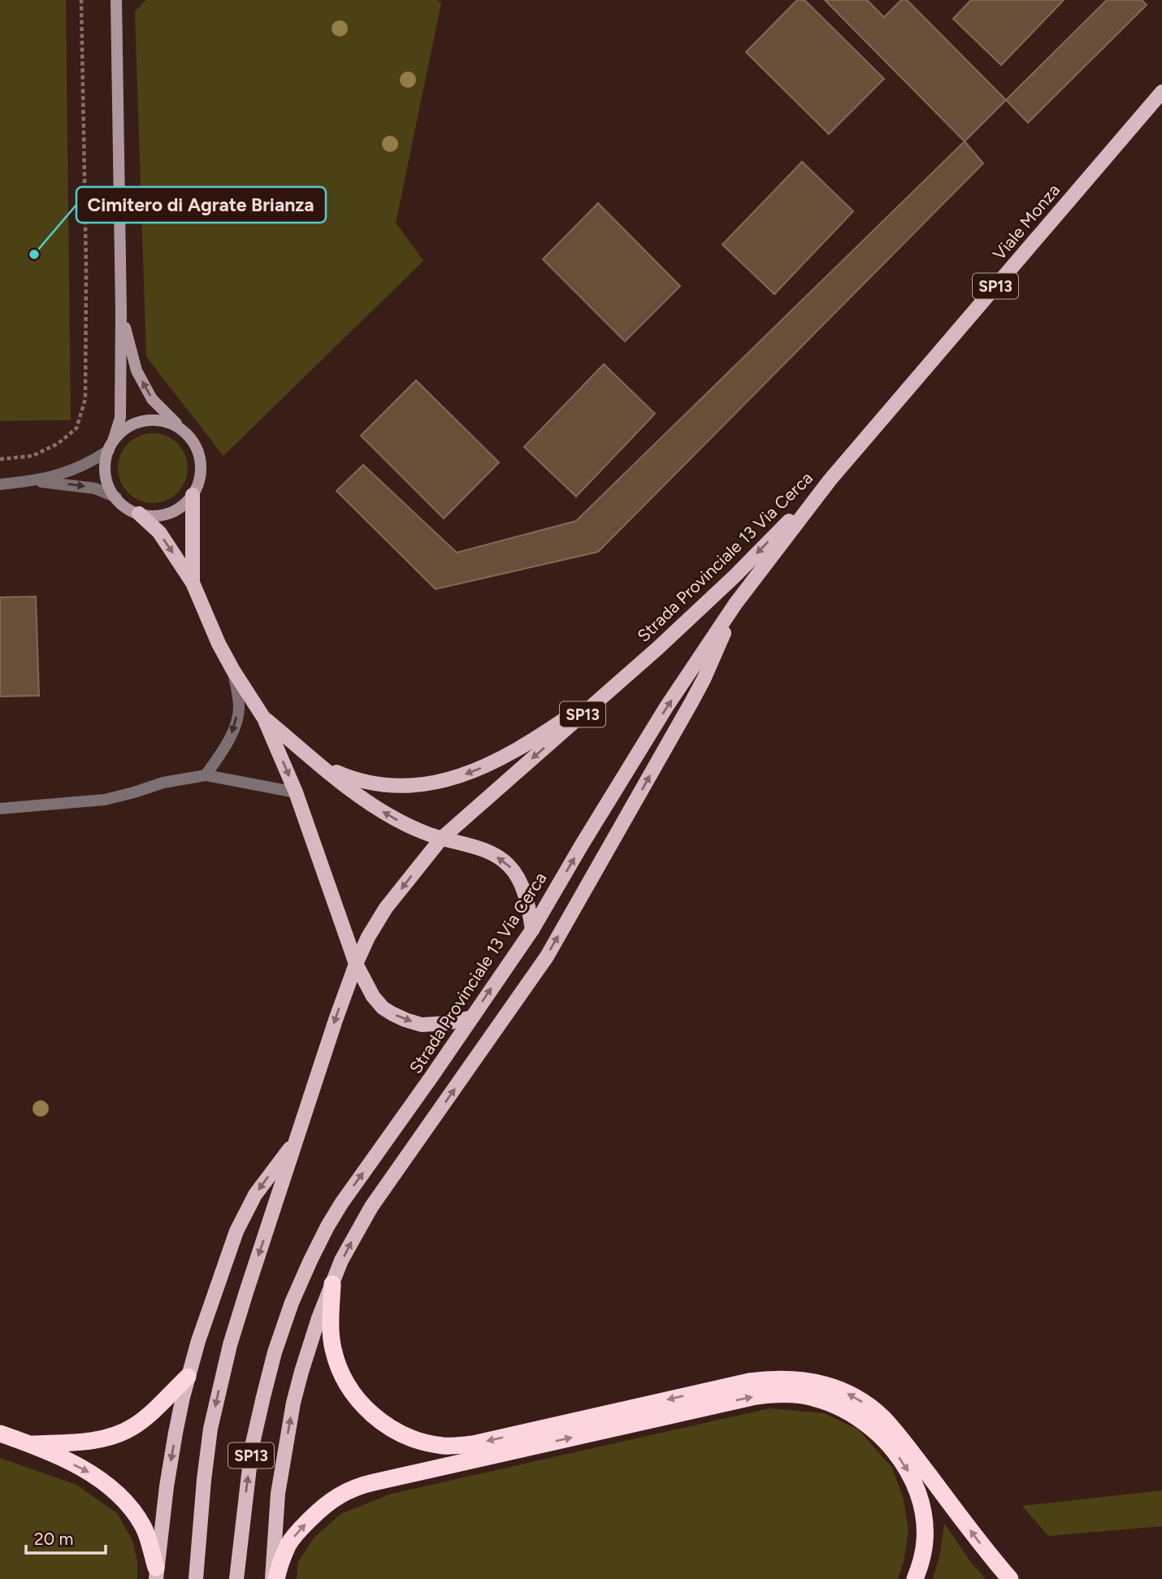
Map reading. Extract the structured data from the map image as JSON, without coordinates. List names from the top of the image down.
{
  "streets": {
    "main road": ["Viale Monza", "SP13", "Strada Provinciale 13 Via Cerca"]
  },
  "crossings": [
    ["Viale Monza", "Strada Provinciale 13 Via Cerca"]
  ],
  "places": ["Cimitero di Agrate Brianza"],
  "scale_bar": "20 m"
}
